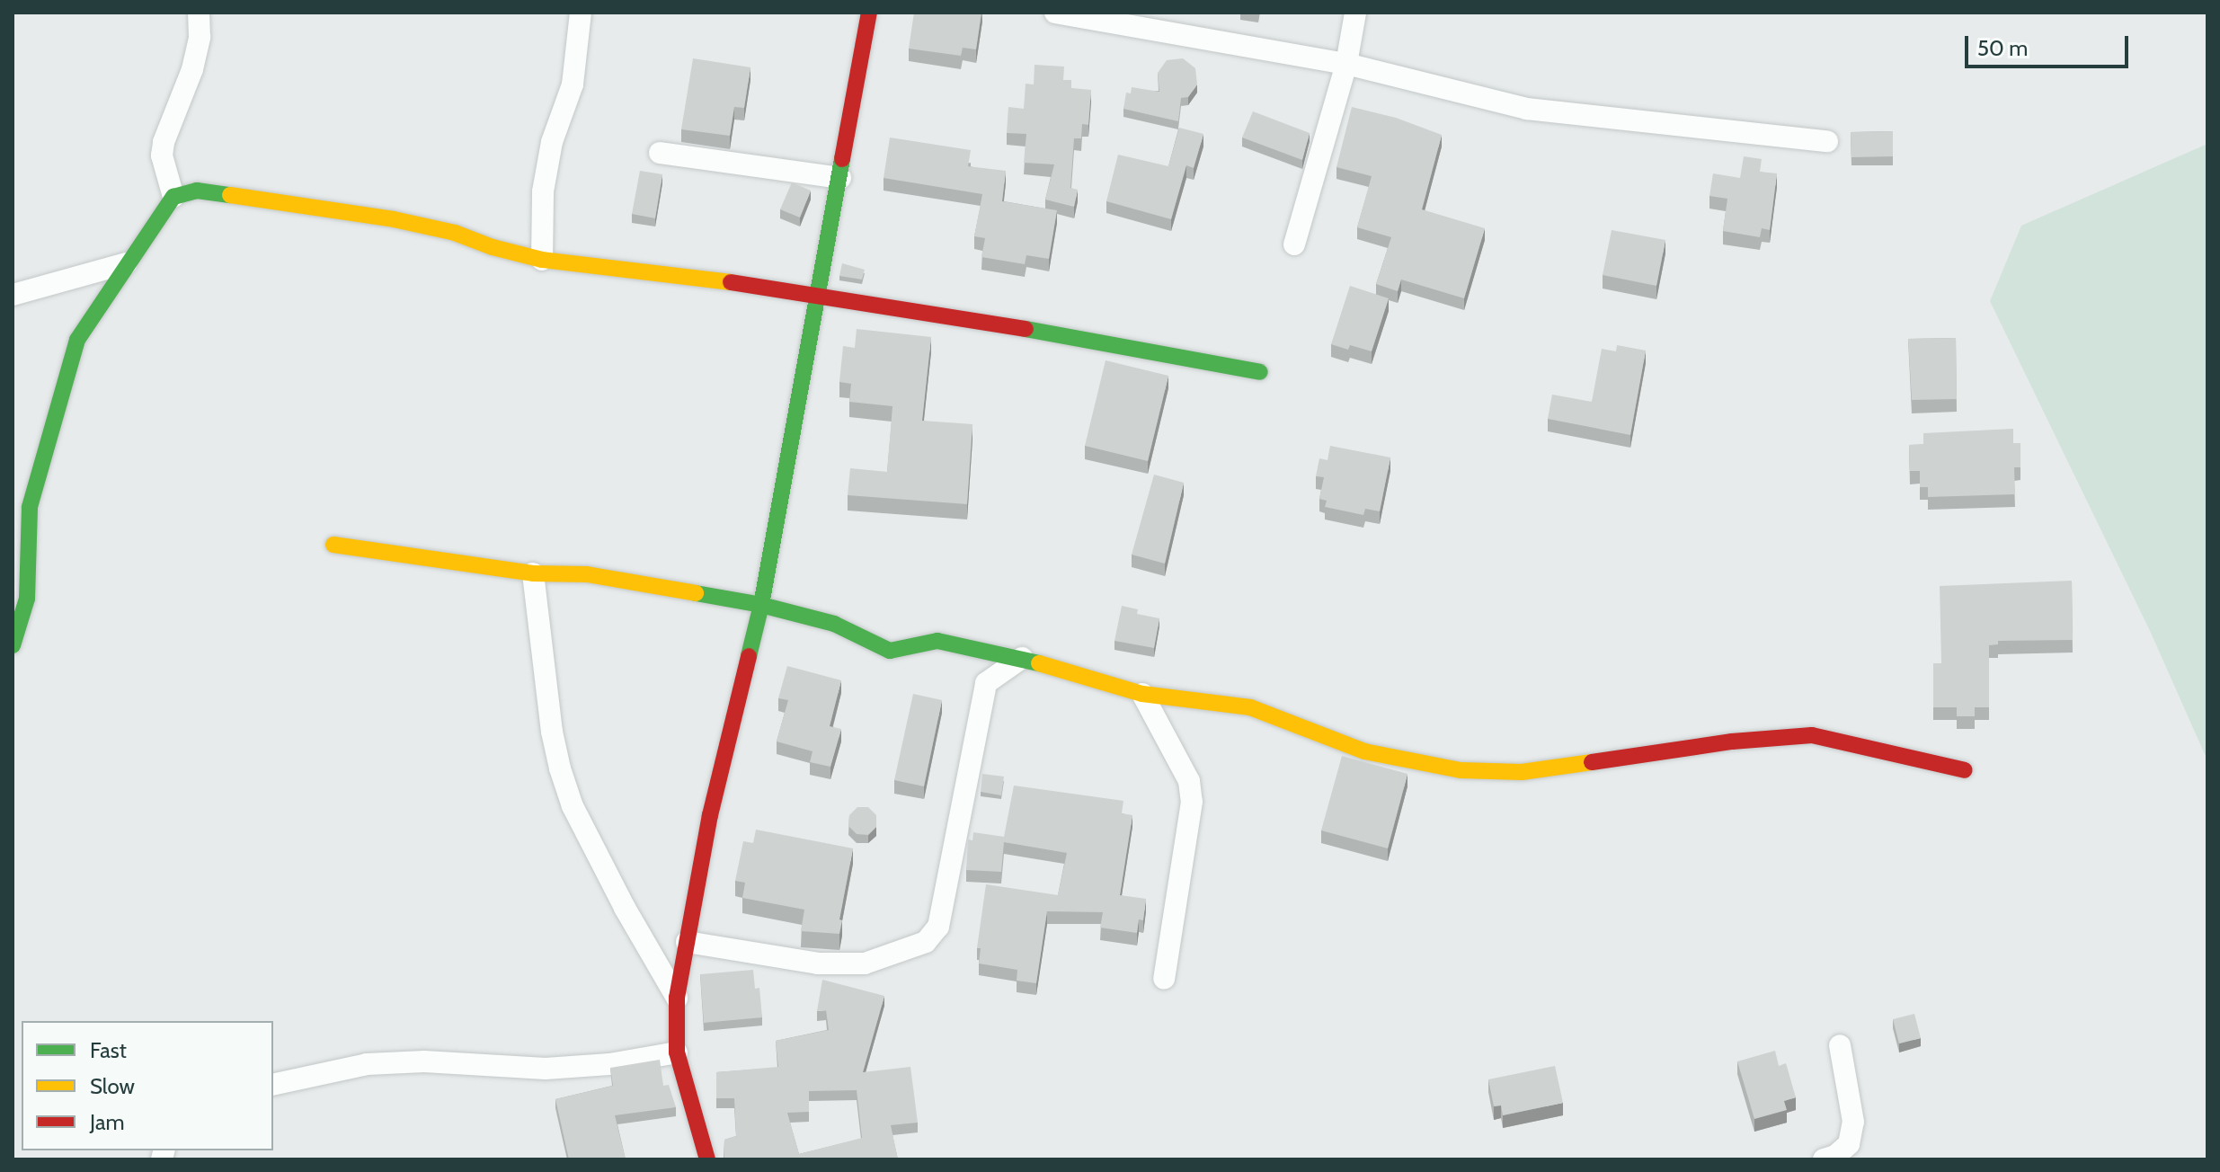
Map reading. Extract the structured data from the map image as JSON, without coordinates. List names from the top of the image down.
{
  "legend": ["Fast", "Slow", "Jam"],
  "scale_bar": "50 m"
}
